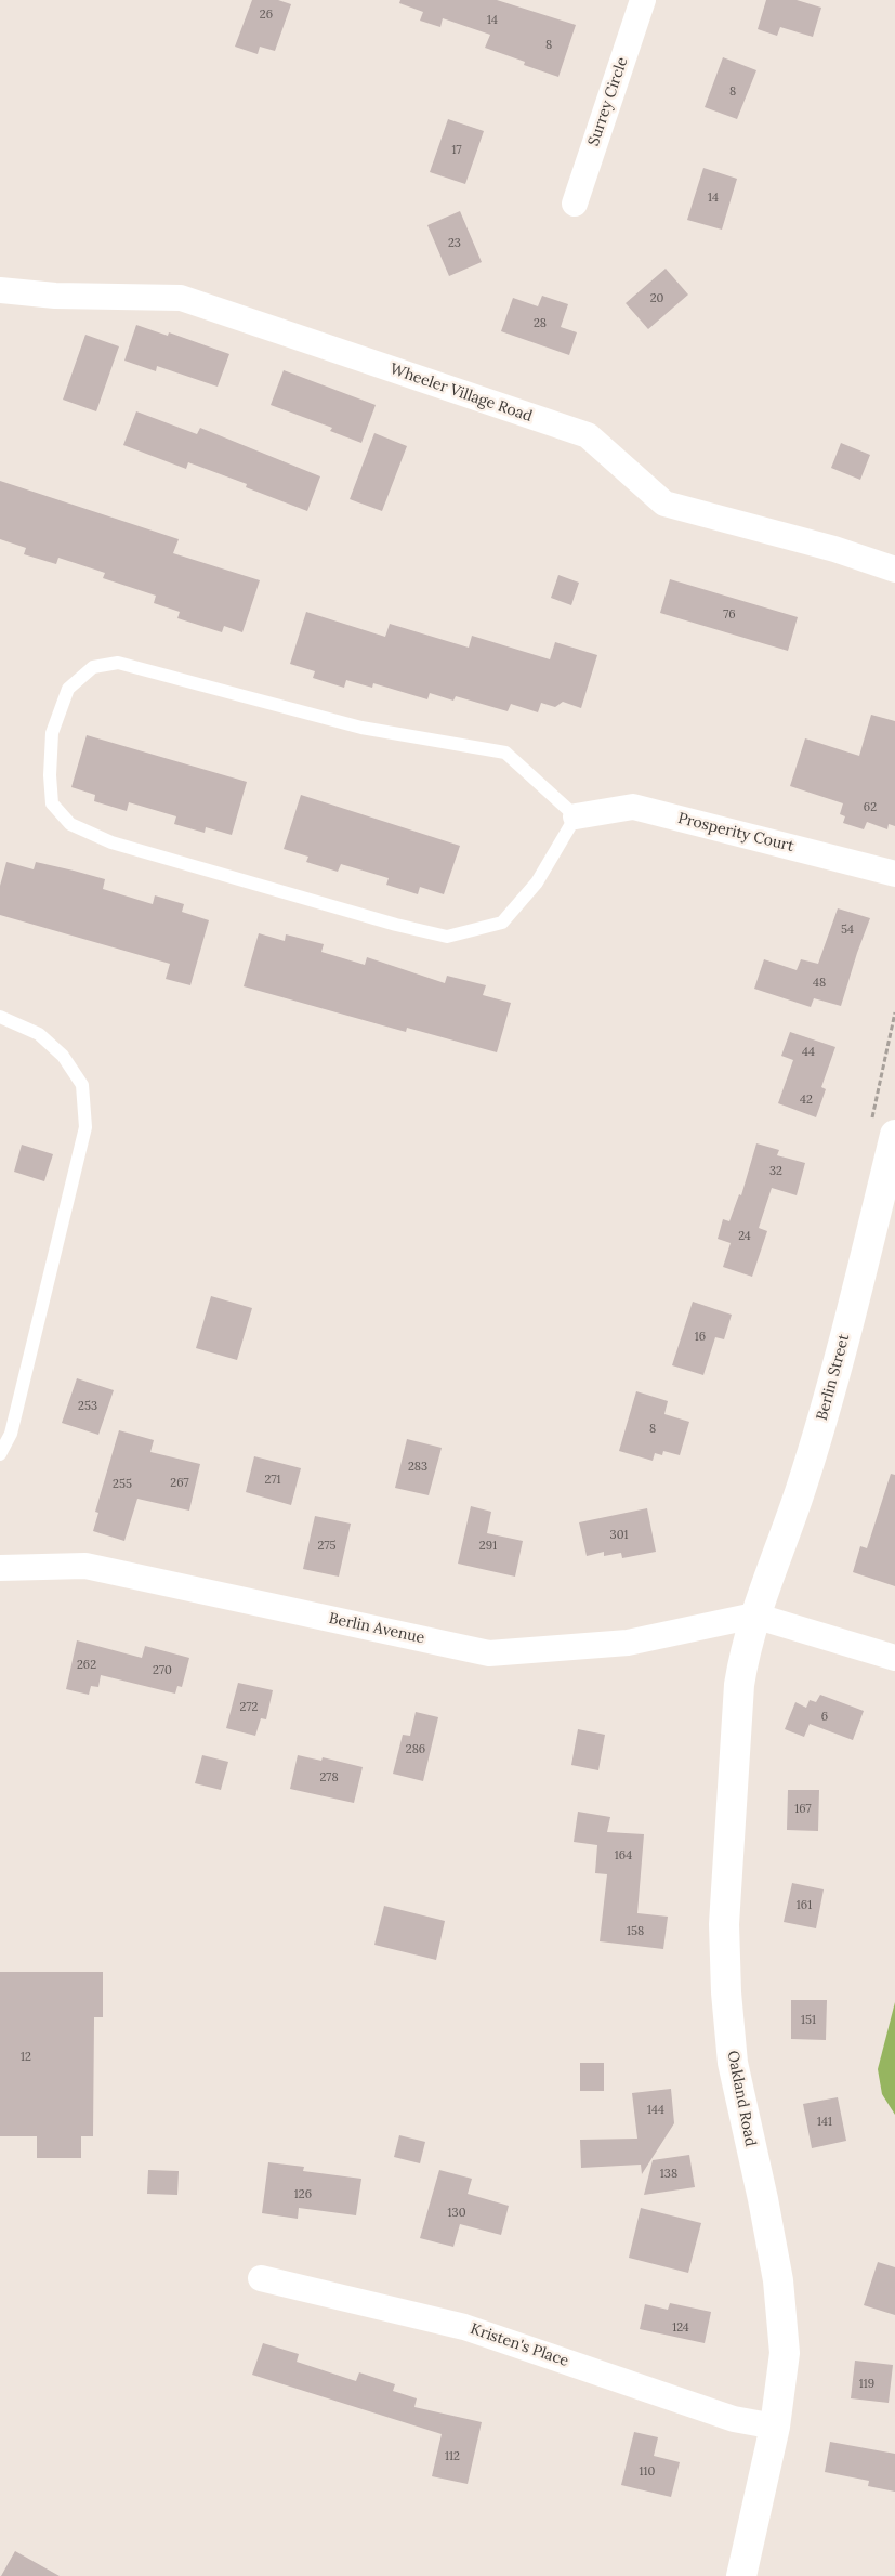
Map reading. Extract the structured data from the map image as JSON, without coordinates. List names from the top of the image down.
{
  "streets": {
    "main road": ["Berlin Street", "Oakland Road"],
    "street": [
      "Surrey Circle",
      "Wheeler Village Road",
      "Prosperity Court",
      "Berlin Avenue",
      "Kristen's Place"
    ]
  },
  "crossings": [
    ["Berlin Street", "Berlin Avenue"],
    ["Berlin Street", "Oakland Road"],
    ["Berlin Avenue", "Oakland Road"],
    ["Oakland Road", "Kristen's Place"]
  ],
  "house_numbers": [
    "26",
    "14",
    "8",
    "8",
    "17",
    "14",
    "23",
    "20",
    "28",
    "76",
    "62",
    "54",
    "48",
    "44",
    "42",
    "32",
    "24",
    "16",
    "253",
    "8",
    "283",
    "271",
    "267",
    "255",
    "301",
    "275",
    "291",
    "262",
    "270",
    "272",
    "6",
    "286",
    "278",
    "167",
    "164",
    "161",
    "158",
    "151",
    "12",
    "144",
    "141",
    "138",
    "126",
    "130",
    "124",
    "119",
    "112",
    "110"
  ]
}
